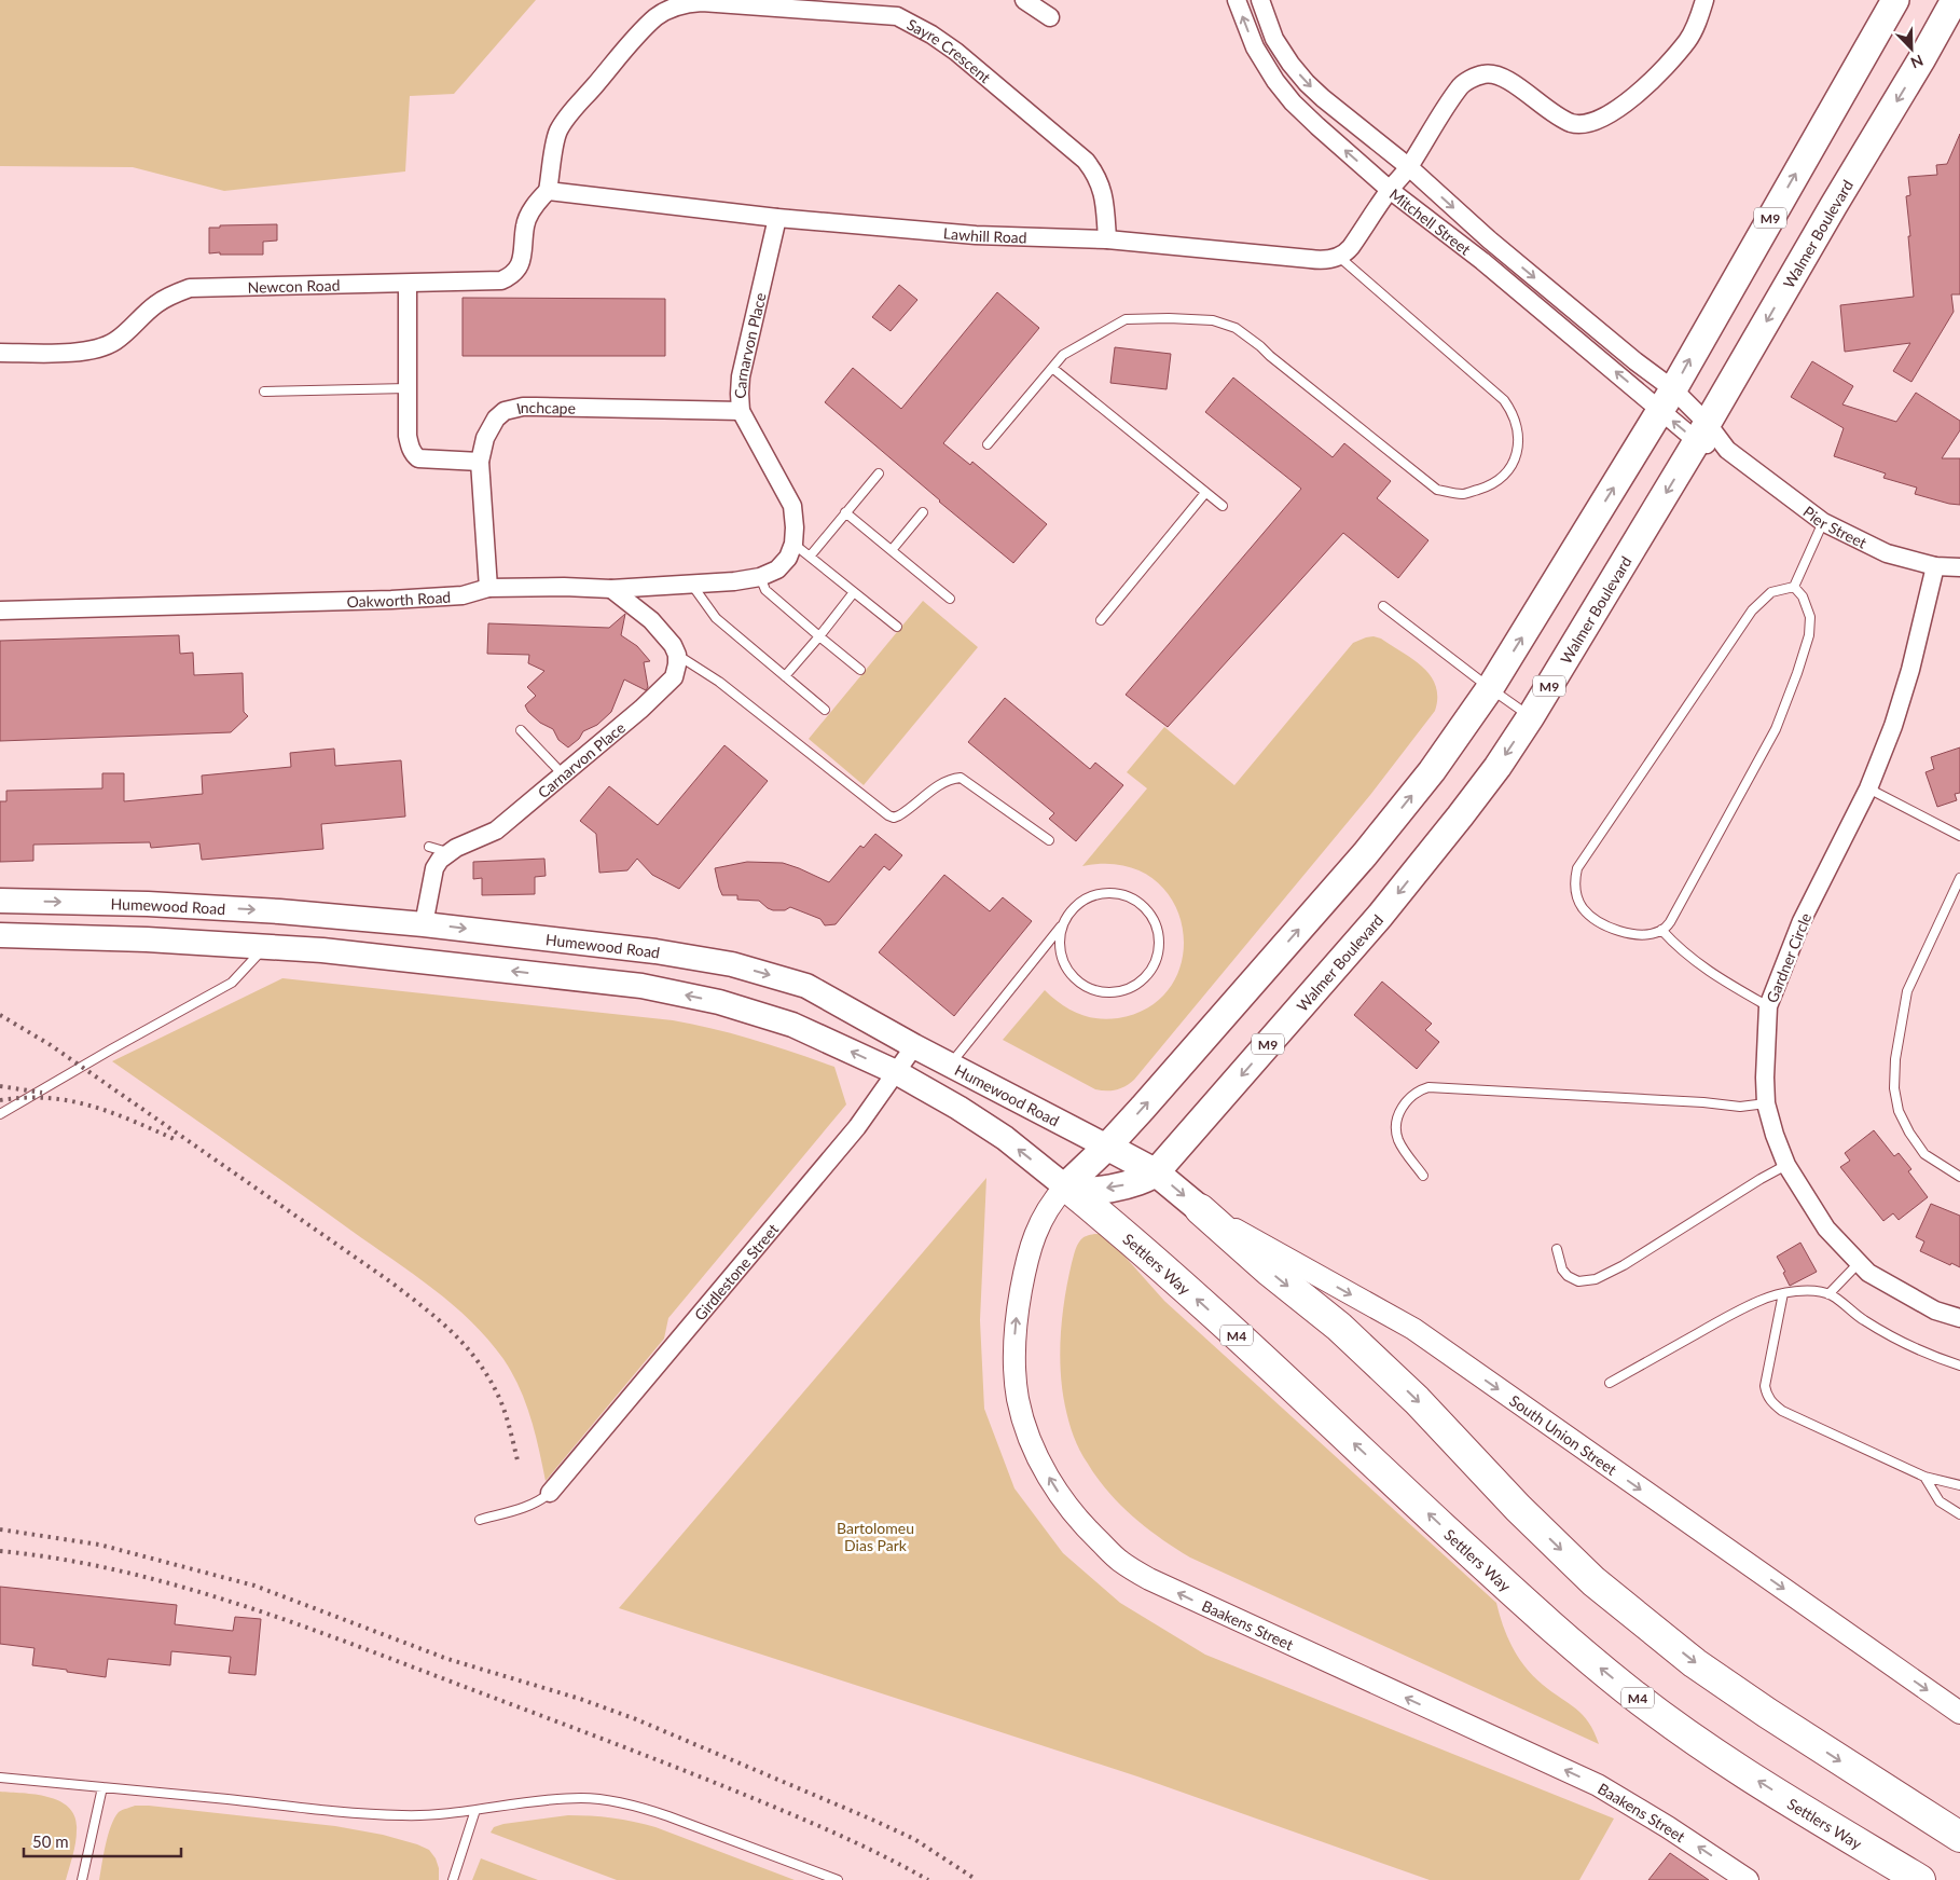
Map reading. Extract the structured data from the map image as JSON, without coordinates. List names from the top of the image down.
{
  "streets": {
    "highway": ["Settlers Way", "M4"],
    "main road": [
      "M9",
      "Walmer Boulevard",
      "Humewood Road",
      "South Union Street"
    ],
    "street": [
      "Sayre Crescent",
      "Mitchell Street",
      "Lawhill Road",
      "Newcon Road",
      "Carnarvon Place",
      "Inchcape",
      "Pier Street",
      "Oakworth Road",
      "Gardner Circle",
      "Girdlestone Street",
      "Baakens Street"
    ]
  },
  "crossings": [
    ["Sayre Crescent", "Lawhill Road"],
    ["Sayre Crescent", "Newcon Road"],
    ["M9", "Mitchell Street"],
    ["M9", "Walmer Boulevard"],
    ["M9", "Humewood Road"],
    ["M9", "Settlers Way"],
    ["M9", "M4"],
    ["M9", "Baakens Street"],
    ["Walmer Boulevard", "Pier Street"],
    ["Walmer Boulevard", "Humewood Road"],
    ["Walmer Boulevard", "Settlers Way"],
    ["Walmer Boulevard", "M4"],
    ["Walmer Boulevard", "South Union Street"],
    ["Walmer Boulevard", "Baakens Street"],
    ["Lawhill Road", "Newcon Road"],
    ["Lawhill Road", "Carnarvon Place"],
    ["Carnarvon Place", "Inchcape"],
    ["Carnarvon Place", "Oakworth Road"],
    ["Inchcape", "Oakworth Road"],
    ["Pier Street", "Gardner Circle"],
    ["Humewood Road", "Girdlestone Street"],
    ["Humewood Road", "South Union Street"],
    ["Settlers Way", "M4"],
    ["Settlers Way", "Baakens Street"],
    ["Girdlestone Street", "M4"],
    ["M4", "Baakens Street"]
  ],
  "one_way": ["South Union Street", "Baakens Street"],
  "parks": ["Bartolomeu Dias Park"],
  "scale_bar": "50 m",
  "north": "bottom right"
}
